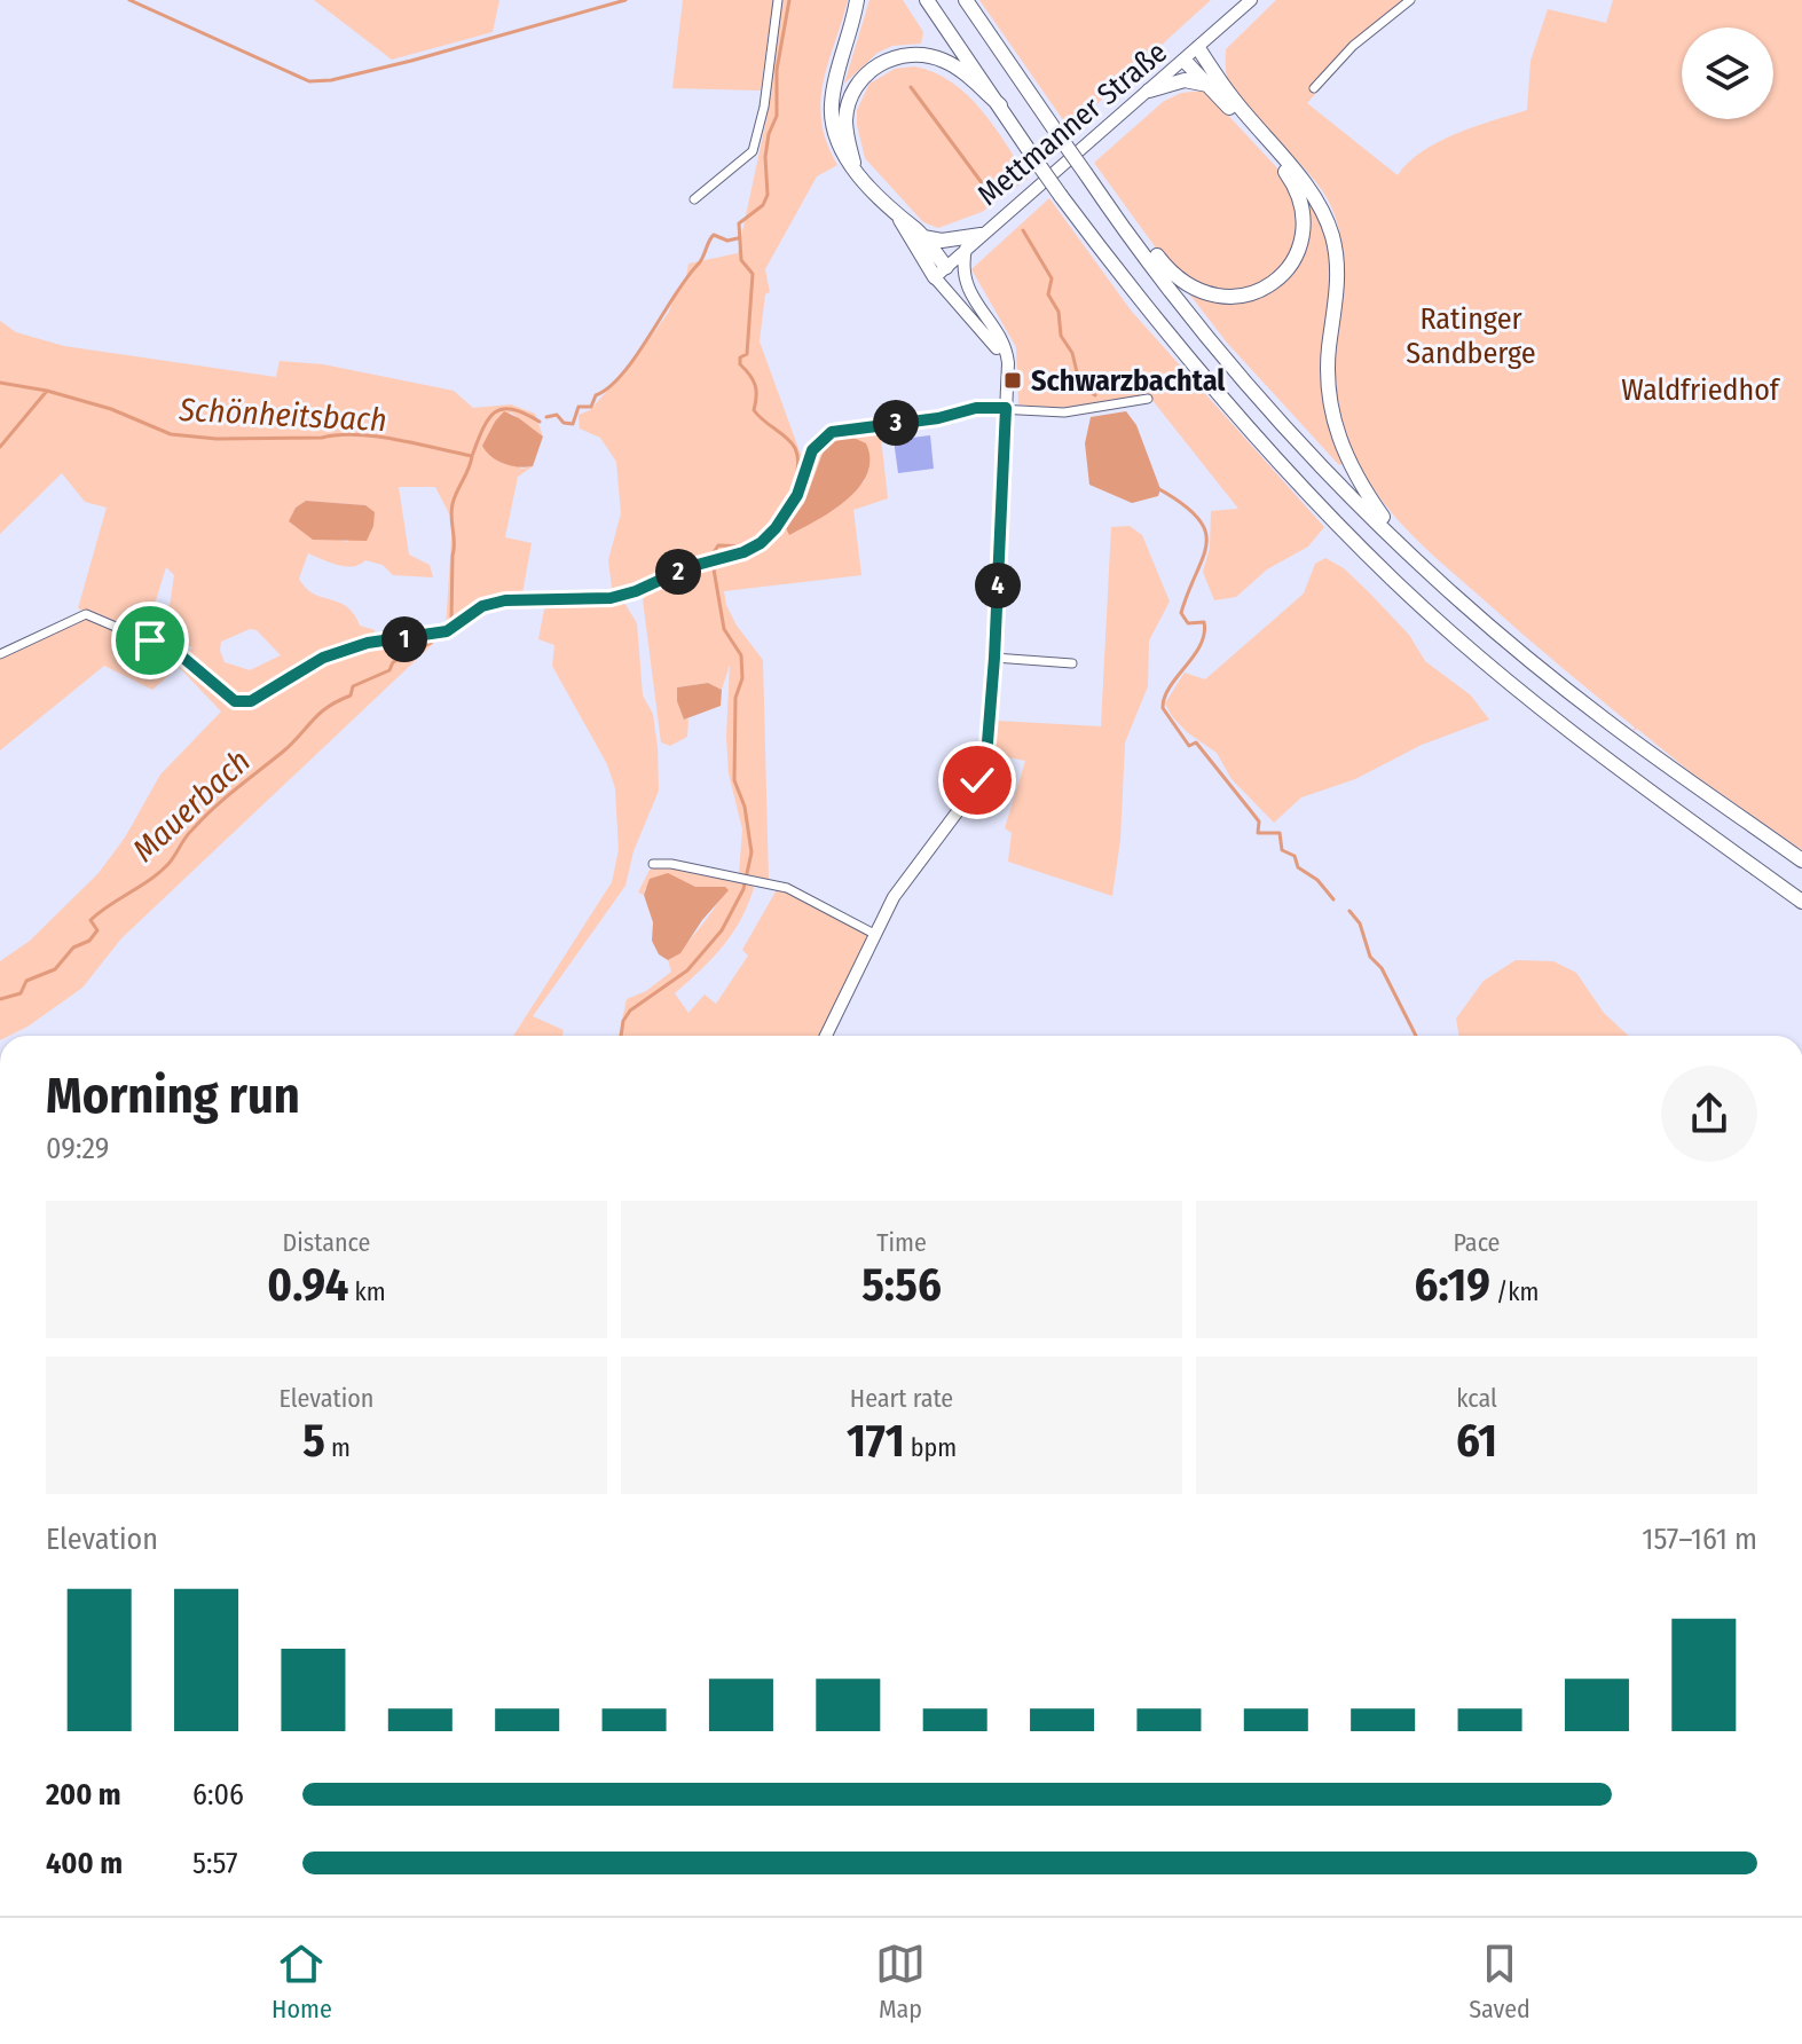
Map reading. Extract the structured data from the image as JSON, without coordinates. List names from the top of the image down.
{
  "streets": {
    "main road": ["Mettmanner Straße"]
  },
  "water": ["Schönheitsbach", "Mauerbach"],
  "parks": ["Ratinger Sandberge", "Waldfriedhof"],
  "places": {
    "transit": ["Schwarzbachtal"]
  },
  "page": {
    "pins": [
      "3",
      "2",
      "4",
      "1"
    ],
    "heading": ["Morning run", "09:29"],
    "stats": [
      ["Distance", "0.94 km"],
      ["Time", "5:56"],
      ["Pace", "6:19 /km"],
      ["Elevation", "5 m"],
      ["Heart rate", "171 bpm"],
      ["kcal", "61"]
    ],
    "chart": ["Elevation", "157–161 m"],
    "list": [
      {
        "name": "200 m",
        "note": "6:06"
      },
      {
        "name": "400 m",
        "note": "5:57"
      }
    ],
    "tabs": ["Home", "Map", "Saved"]
  }
}
